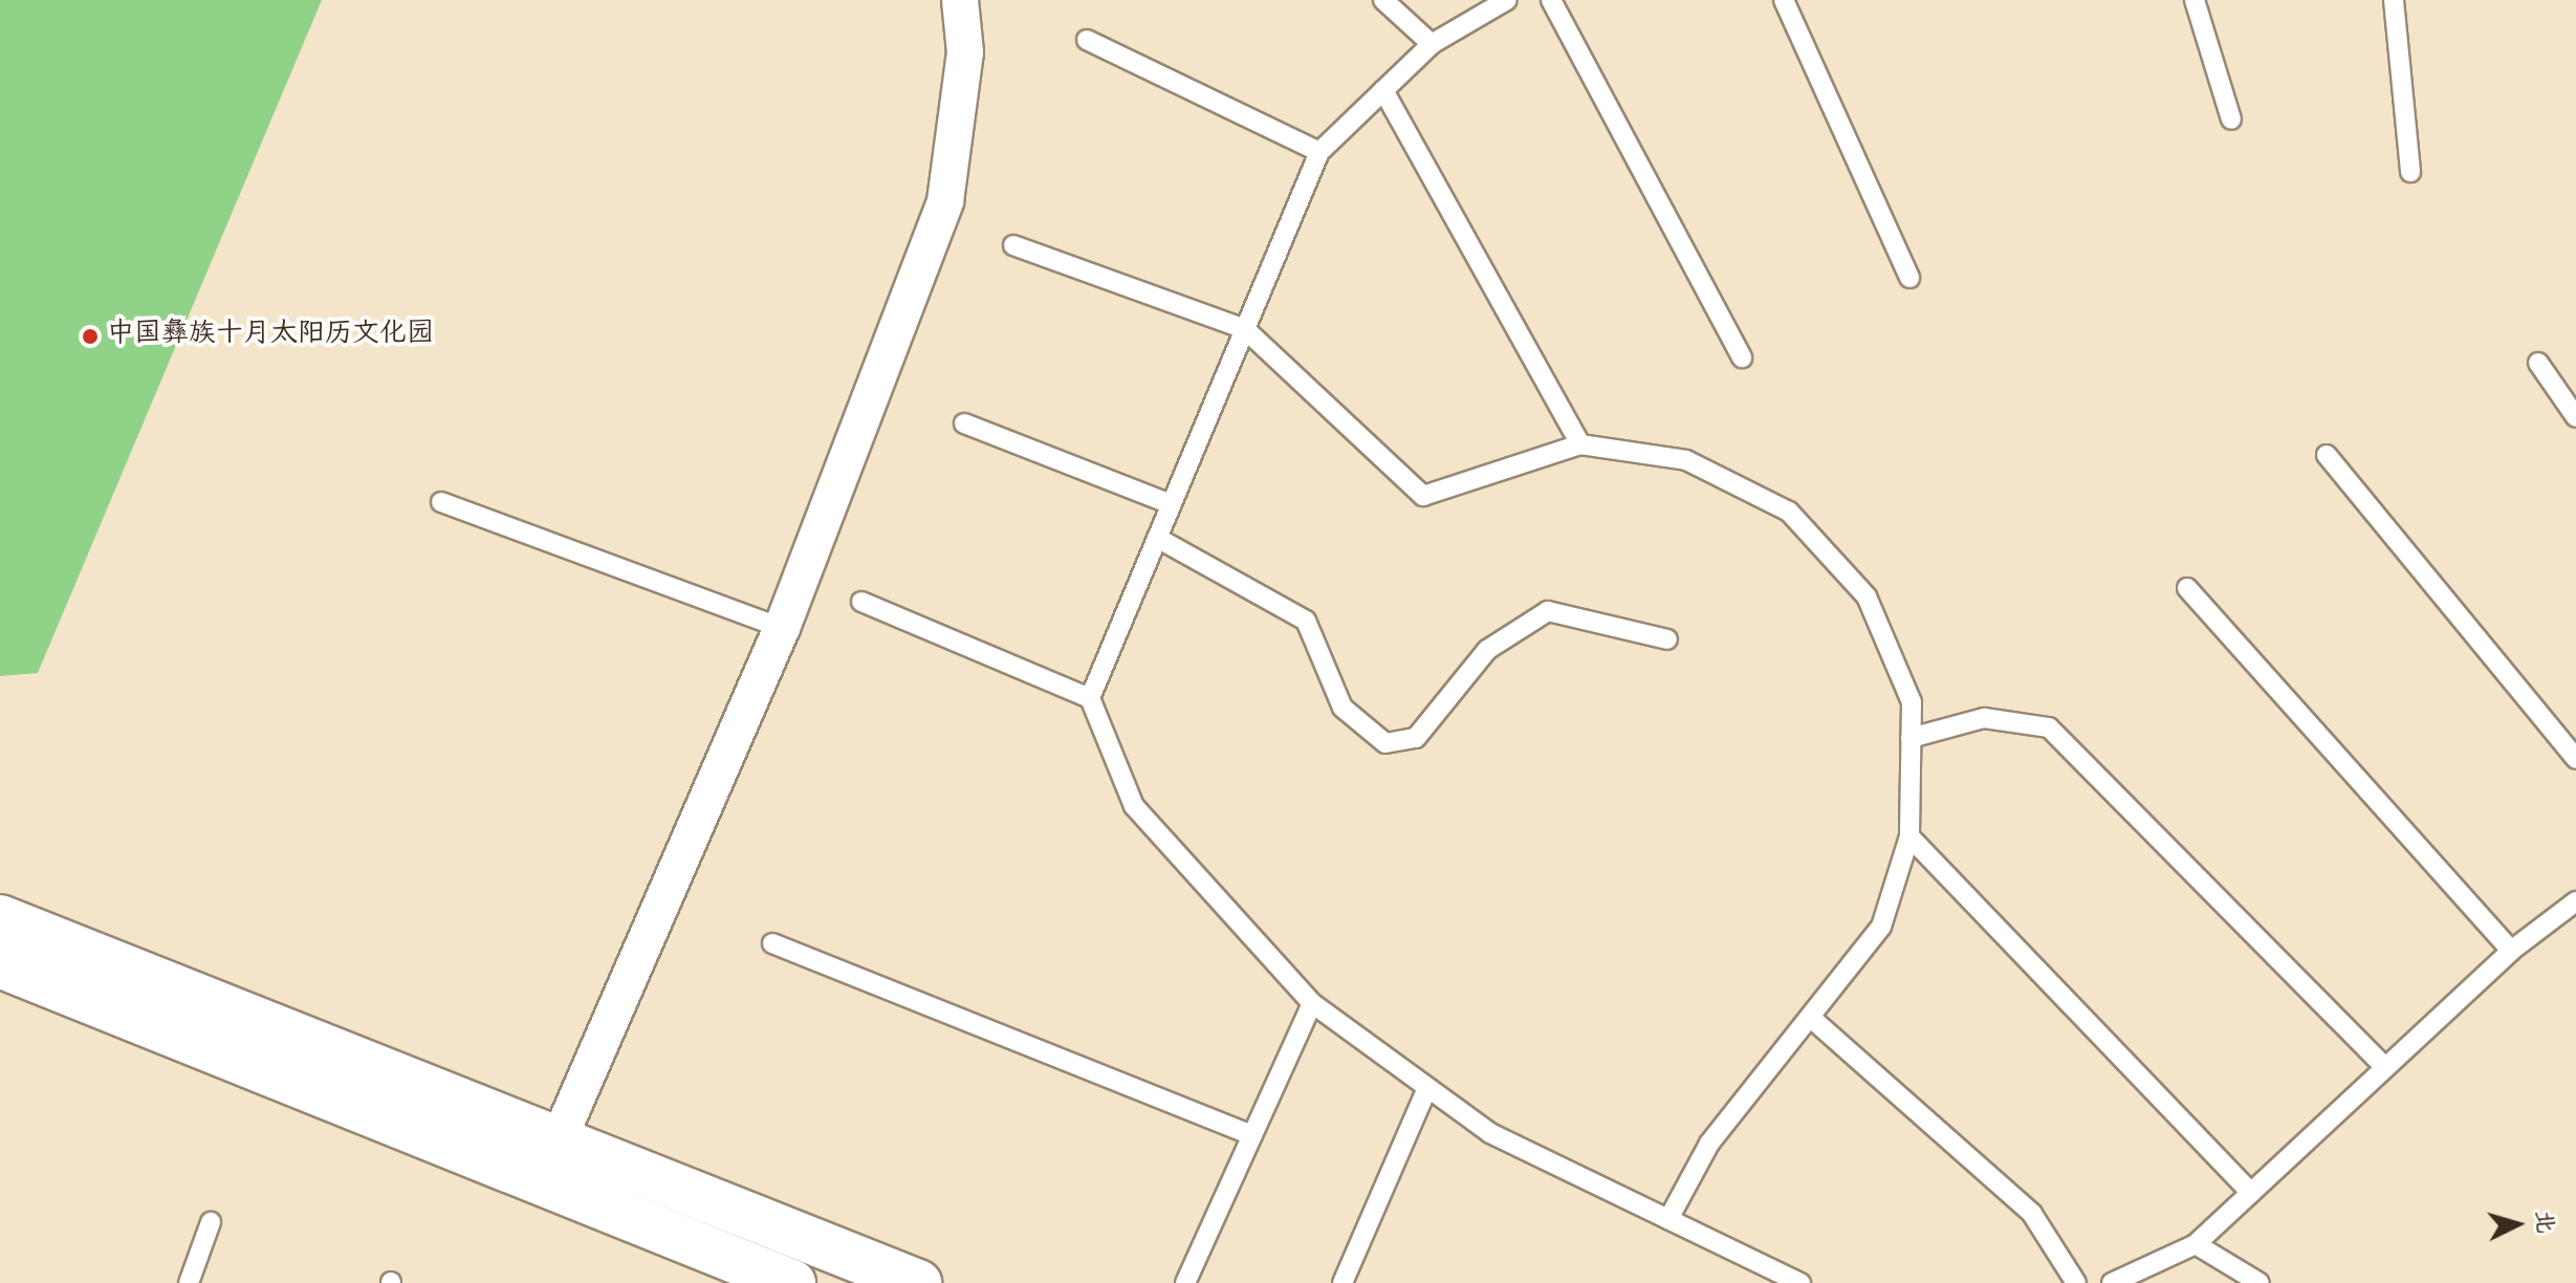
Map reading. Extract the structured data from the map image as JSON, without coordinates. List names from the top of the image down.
{
  "places": ["中国彝族十月太阳历文化园"],
  "north": "right"
}
